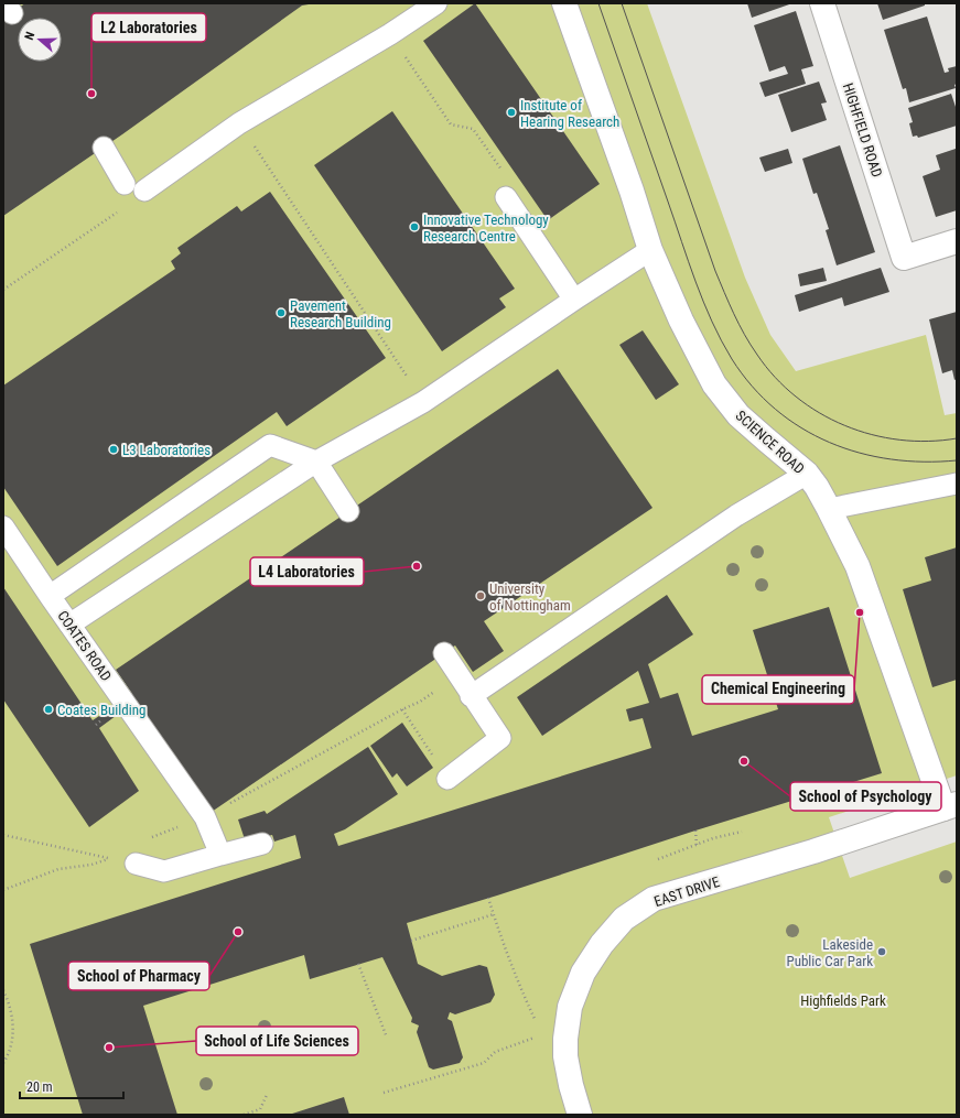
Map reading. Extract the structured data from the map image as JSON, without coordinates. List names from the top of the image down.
{
  "streets": {
    "street": ["HIGHFIELD ROAD", "SCIENCE ROAD", "EAST DRIVE"],
    "lane": ["COATES ROAD"]
  },
  "crossings": [
    ["SCIENCE ROAD", "EAST DRIVE"]
  ],
  "parks": ["Highfields Park"],
  "places": [
    "L2 Laboratories",
    "Institute of Hearing Research",
    "Innovative Technology Research Centre",
    "Pavement Research Building",
    "L3 Laboratories",
    "L4 Laboratories",
    "University of Nottingham",
    "Chemical Engineering",
    "Coates Building",
    "School of Psychology",
    "School of Pharmacy",
    "Lakeside Public Car Park",
    "School of Life Sciences"
  ],
  "scale_bar": "20 m",
  "north": "left"
}
